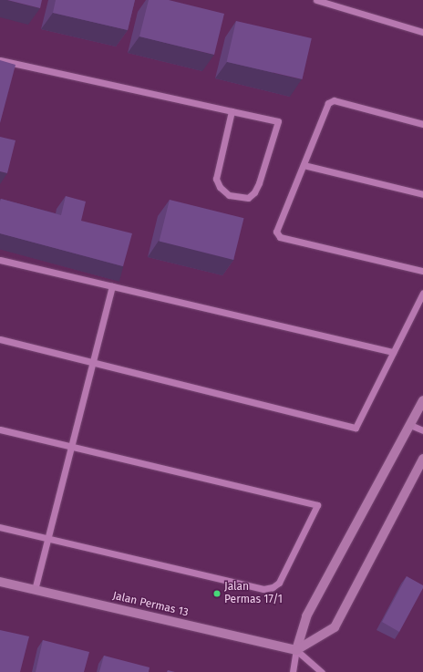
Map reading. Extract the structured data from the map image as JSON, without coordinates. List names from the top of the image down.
{
  "streets": {
    "main road": ["Jalan Permas 13"]
  },
  "places": ["Jalan Permas 17/1"]
}
